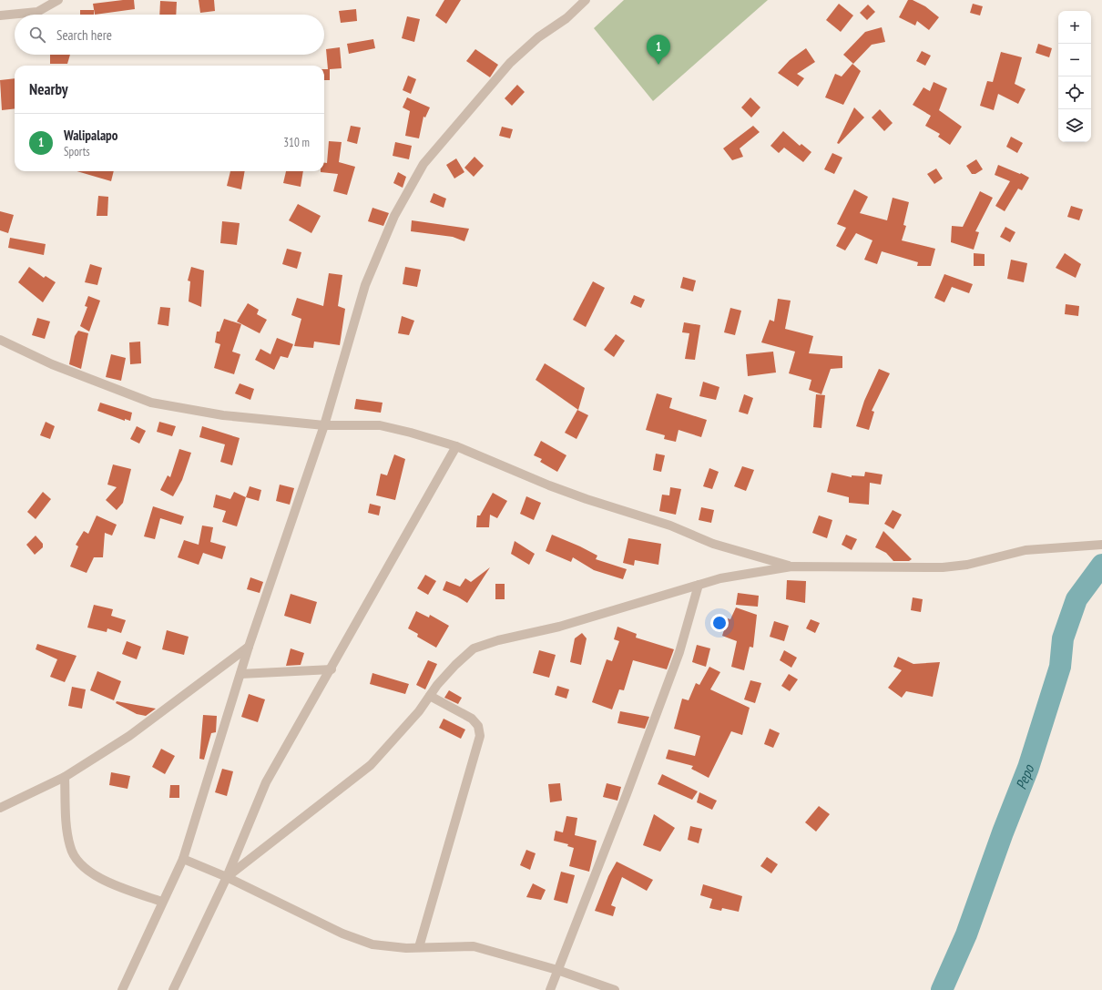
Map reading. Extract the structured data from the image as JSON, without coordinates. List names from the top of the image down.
{
  "water": ["Pepo"],
  "page": {
    "map_buttons": ["+", "−"],
    "search": "Search here",
    "pins": "1",
    "heading": "Nearby",
    "list": [
      {
        "mark": "1",
        "name": "Walipalapo",
        "note": "Sports",
        "value": "310 m"
      }
    ]
  }
}
